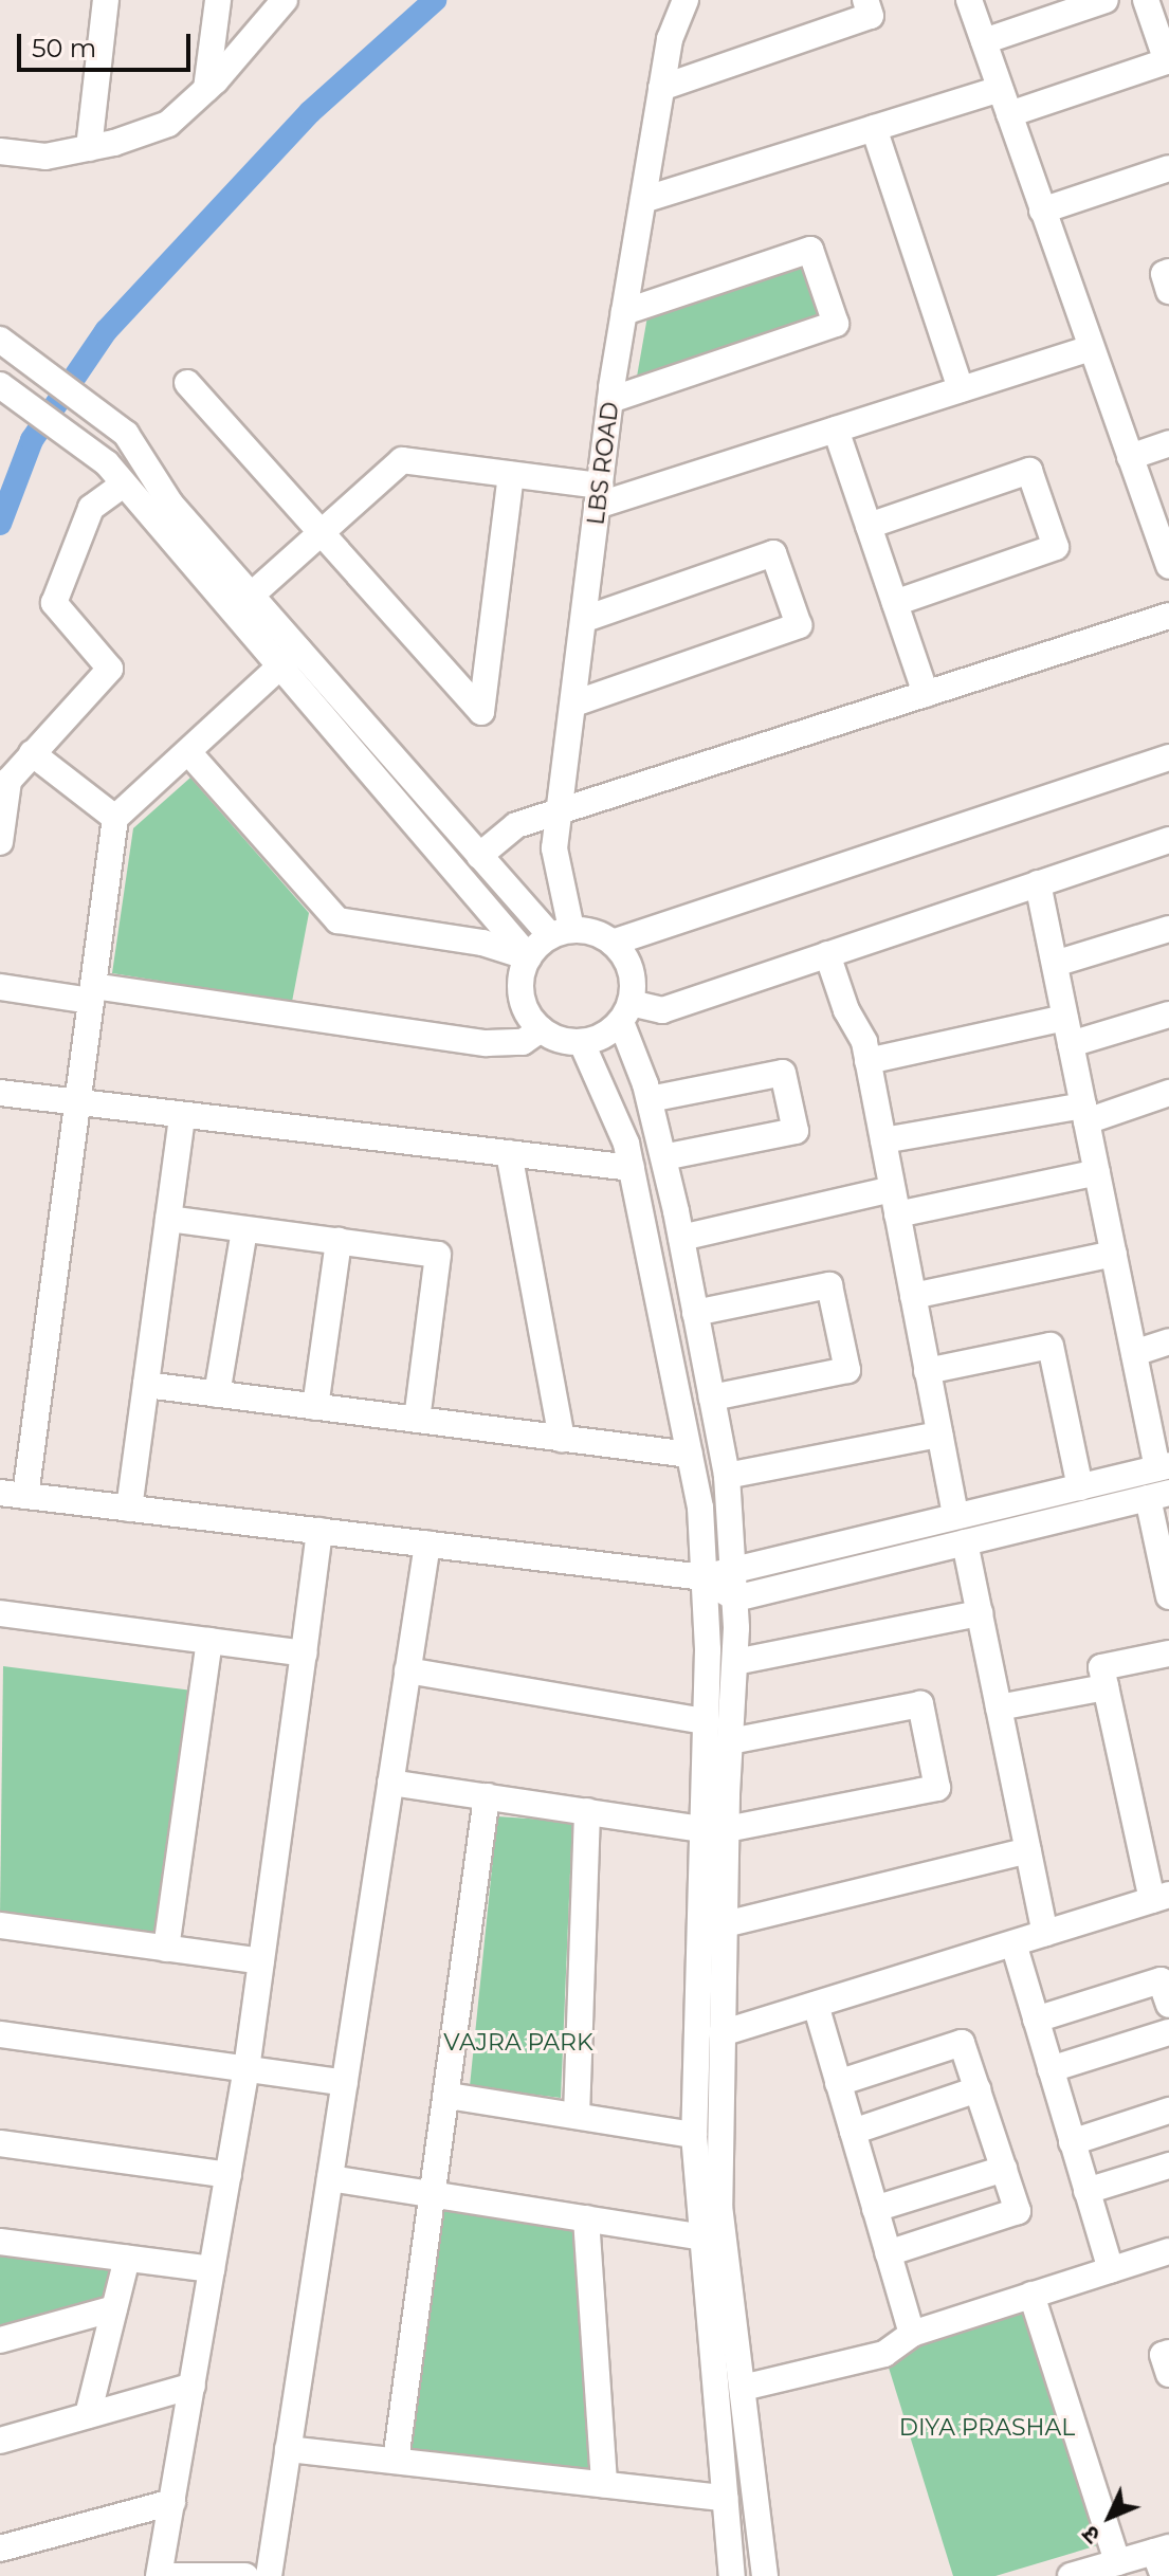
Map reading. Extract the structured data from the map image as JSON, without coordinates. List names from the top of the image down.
{
  "streets": {
    "street": ["LBS ROAD"]
  },
  "parks": ["VAJRA PARK", "DIYA PRASHAL"],
  "scale_bar": "50 m",
  "north": "bottom left"
}
